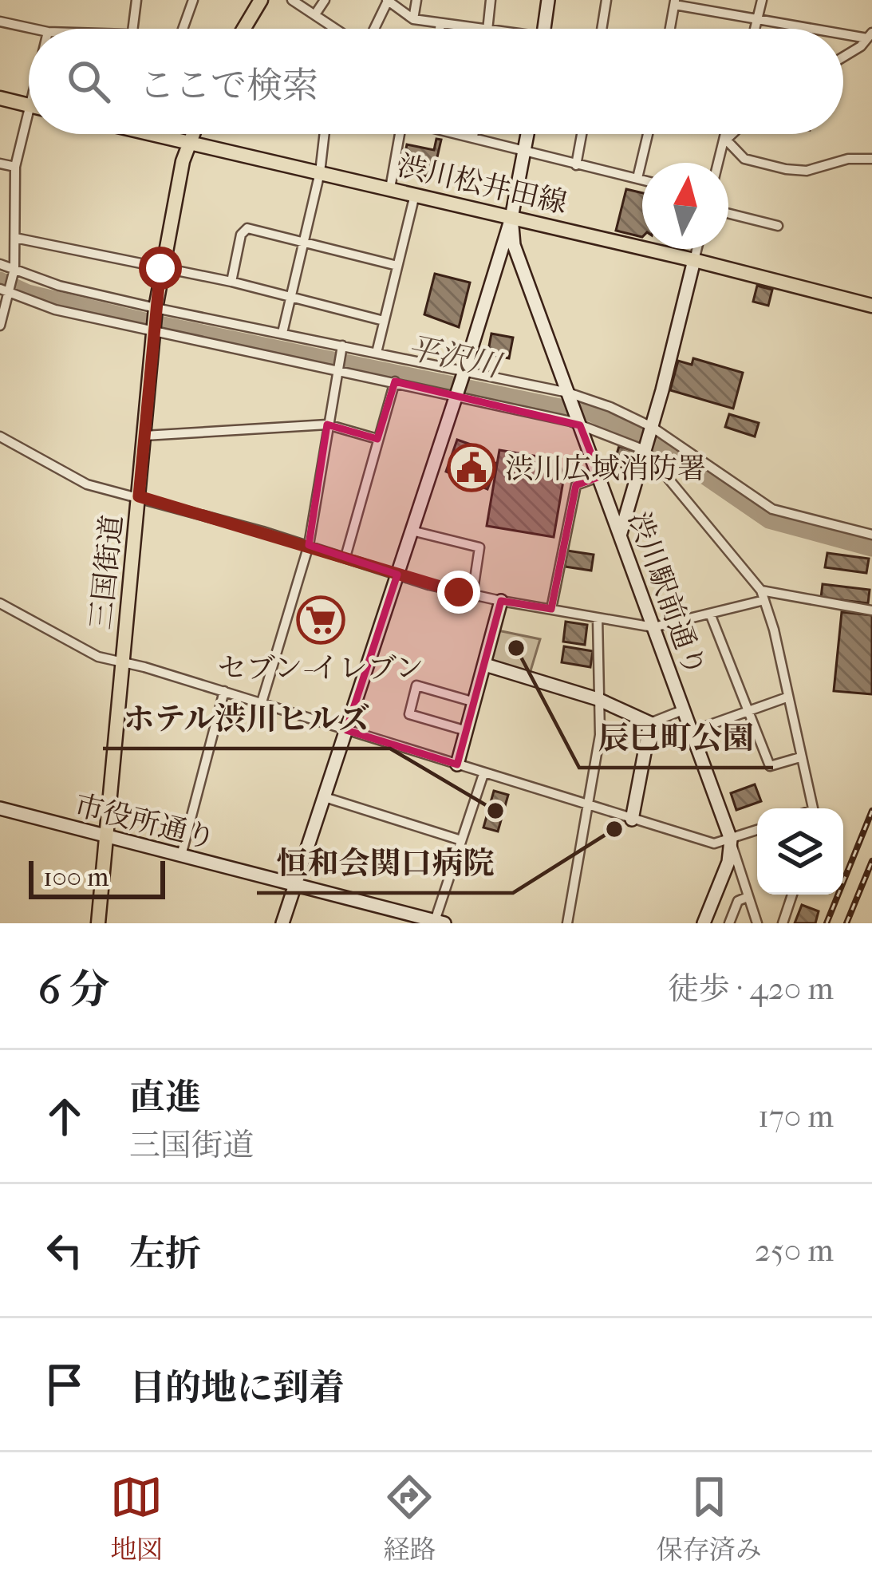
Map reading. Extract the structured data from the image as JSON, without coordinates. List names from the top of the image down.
{
  "streets": {
    "main road": ["渋川松井田線", "三国街道"],
    "street": ["渋川駅前通り", "市役所通り"]
  },
  "crossings": [
    ["渋川松井田線", "三国街道"],
    ["三国街道", "市役所通り"]
  ],
  "water": ["平沢川"],
  "places": {
    "public building": ["渋川広域消防署"],
    "supermarket": ["セブン-イレブン"],
    "other": ["辰巳町公園", "ホテル渋川ヒルズ", "恒和会関口病院"]
  },
  "scale_bar": "100 m",
  "north": "top",
  "page": {
    "search": "ここで検索",
    "scale": "100 m",
    "heading": ["6 分", "徒歩 · 420 m"],
    "list": [
      ["直進", "三国街道", "170 m"],
      ["左折", "250 m"],
      "目的地に到着"
    ],
    "nav": ["地図", "経路", "保存済み"]
  }
}
